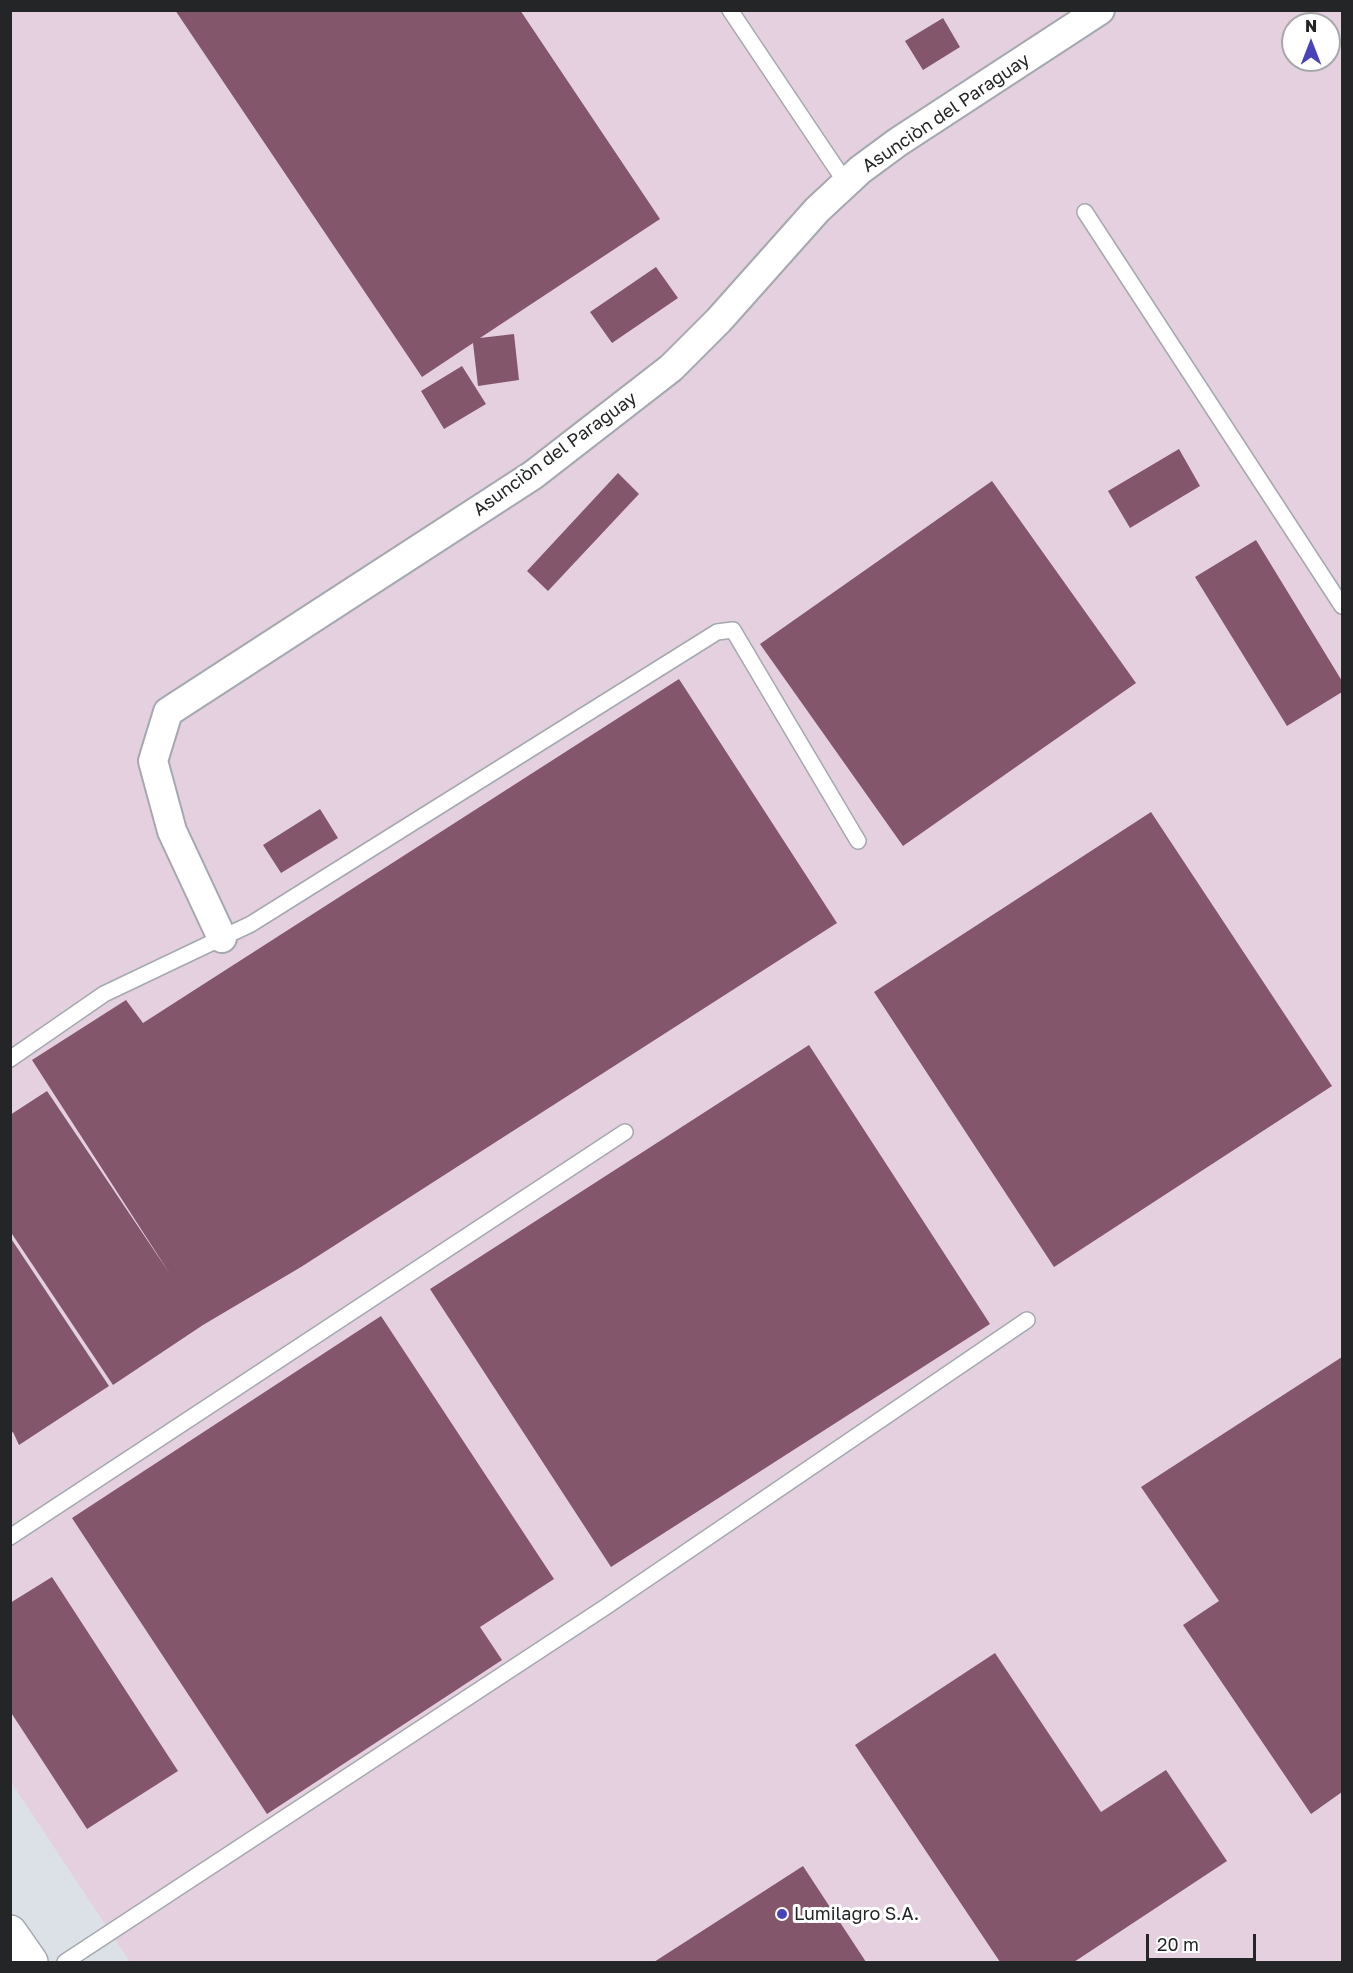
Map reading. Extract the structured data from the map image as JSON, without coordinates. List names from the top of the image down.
{
  "streets": {
    "street": ["Asunciòn del Paraguay"]
  },
  "places": ["Lumilagro S.A."],
  "scale_bar": "20 m",
  "north": "top"
}
